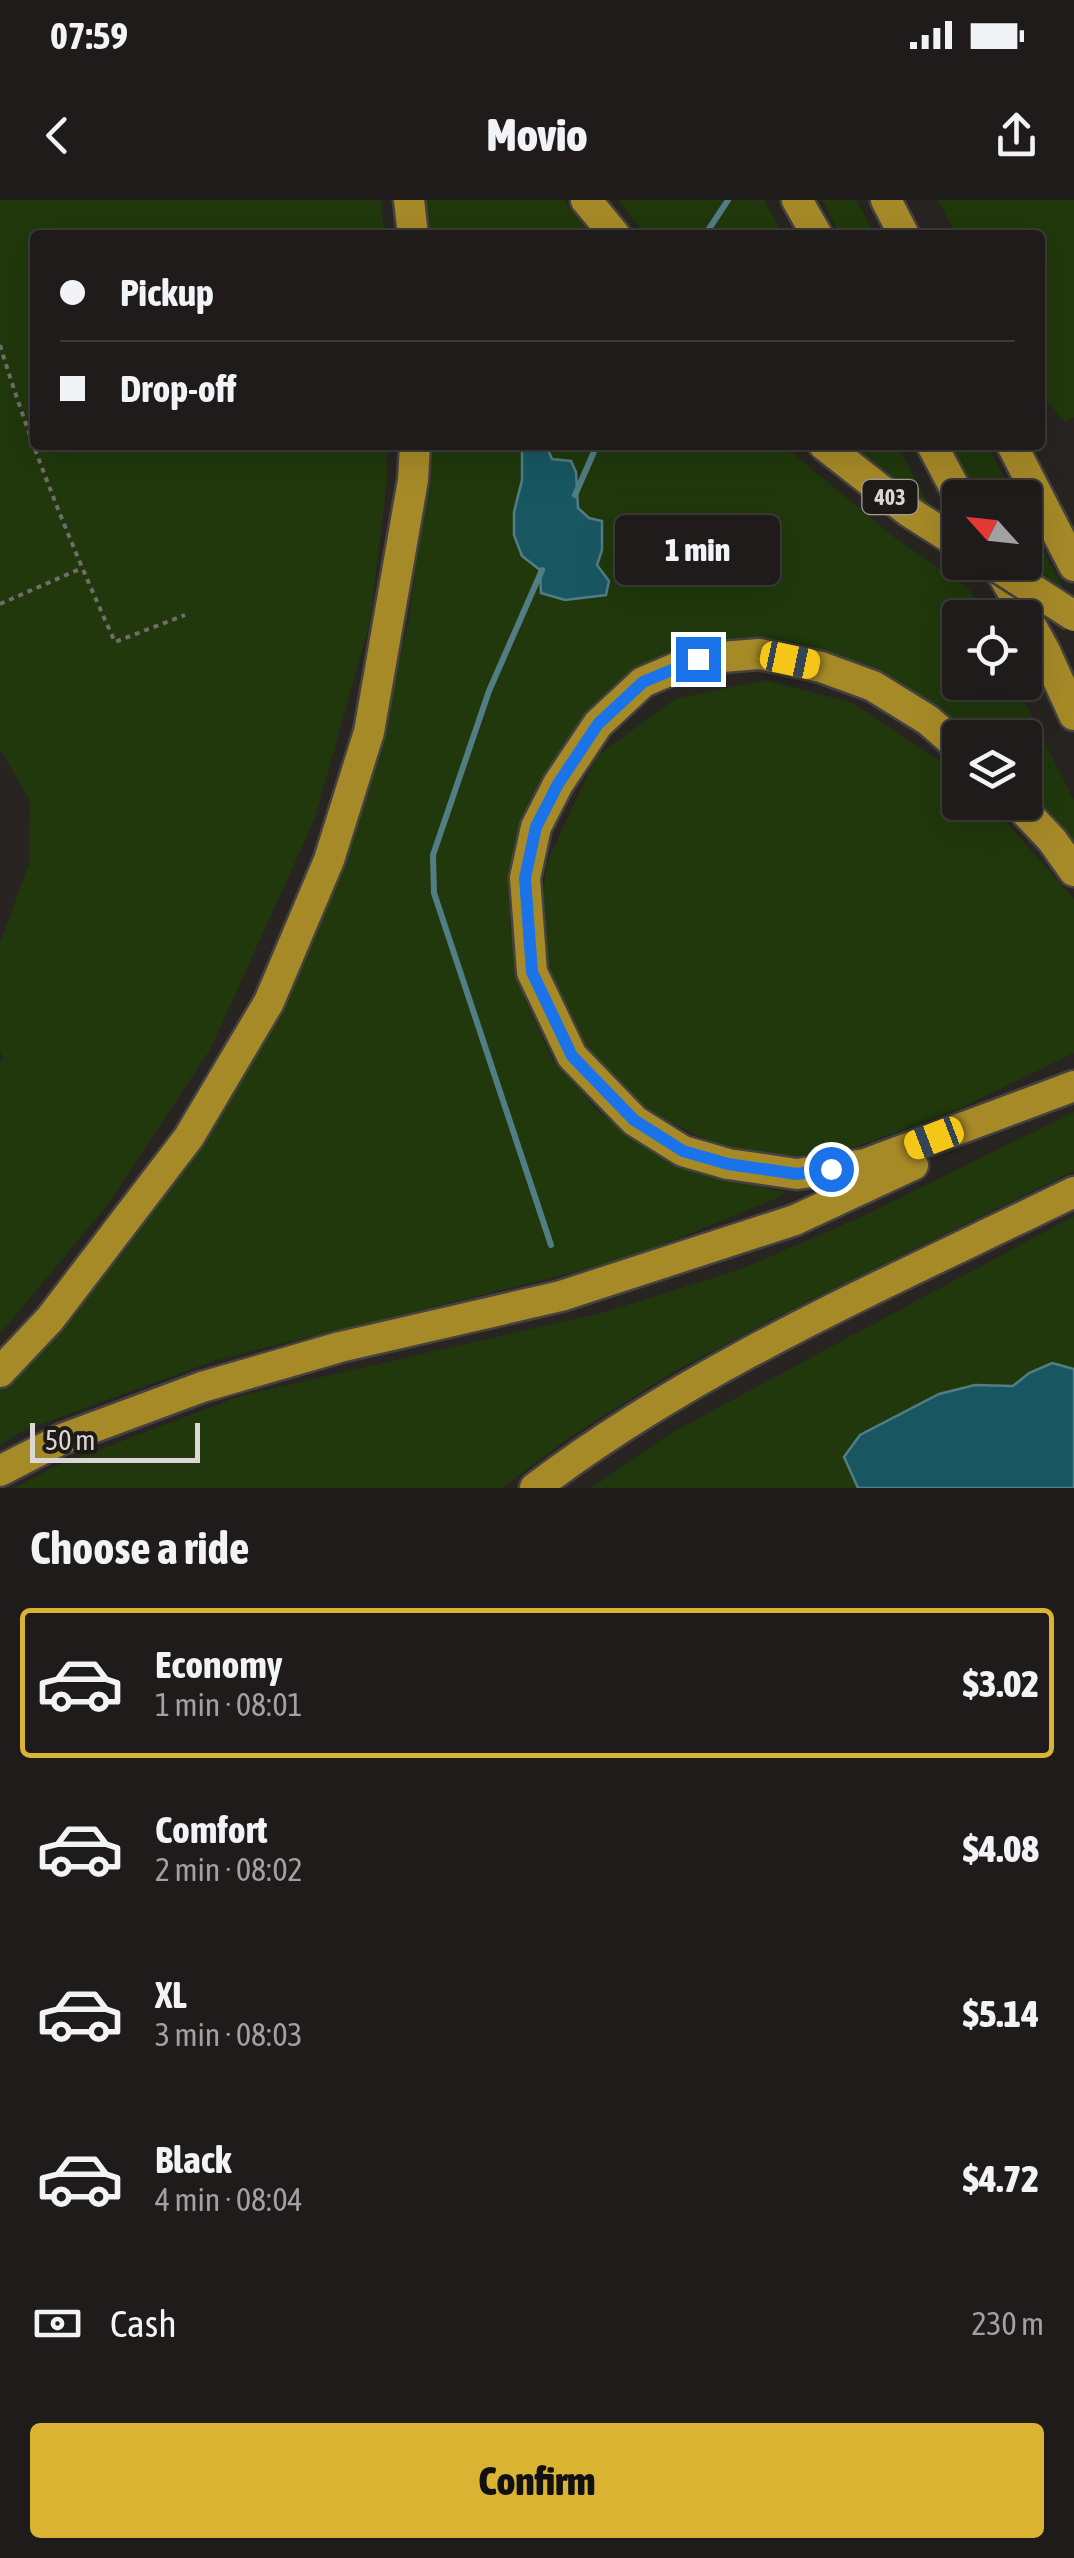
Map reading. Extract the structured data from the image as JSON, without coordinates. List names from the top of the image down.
{
  "streets": {
    "highway": ["403"]
  },
  "scale_bar": "50 m",
  "north": "top left",
  "page": {
    "status": "07:59",
    "header": "Movio",
    "banner": ["Pickup", "Drop-off"],
    "bubble": "1 min",
    "scale": "50 m",
    "heading": "Choose a ride",
    "list": [
      {
        "name": "Economy",
        "note": "1 min · 08:01",
        "value": "$3.02"
      },
      {
        "name": "Comfort",
        "note": "2 min · 08:02",
        "value": "$4.08"
      },
      {
        "name": "XL",
        "note": "3 min · 08:03",
        "value": "$5.14"
      },
      {
        "name": "Black",
        "note": "4 min · 08:04",
        "value": "$4.72"
      }
    ],
    "pay": ["Cash", "230 m"],
    "buttons": "Confirm"
  }
}
